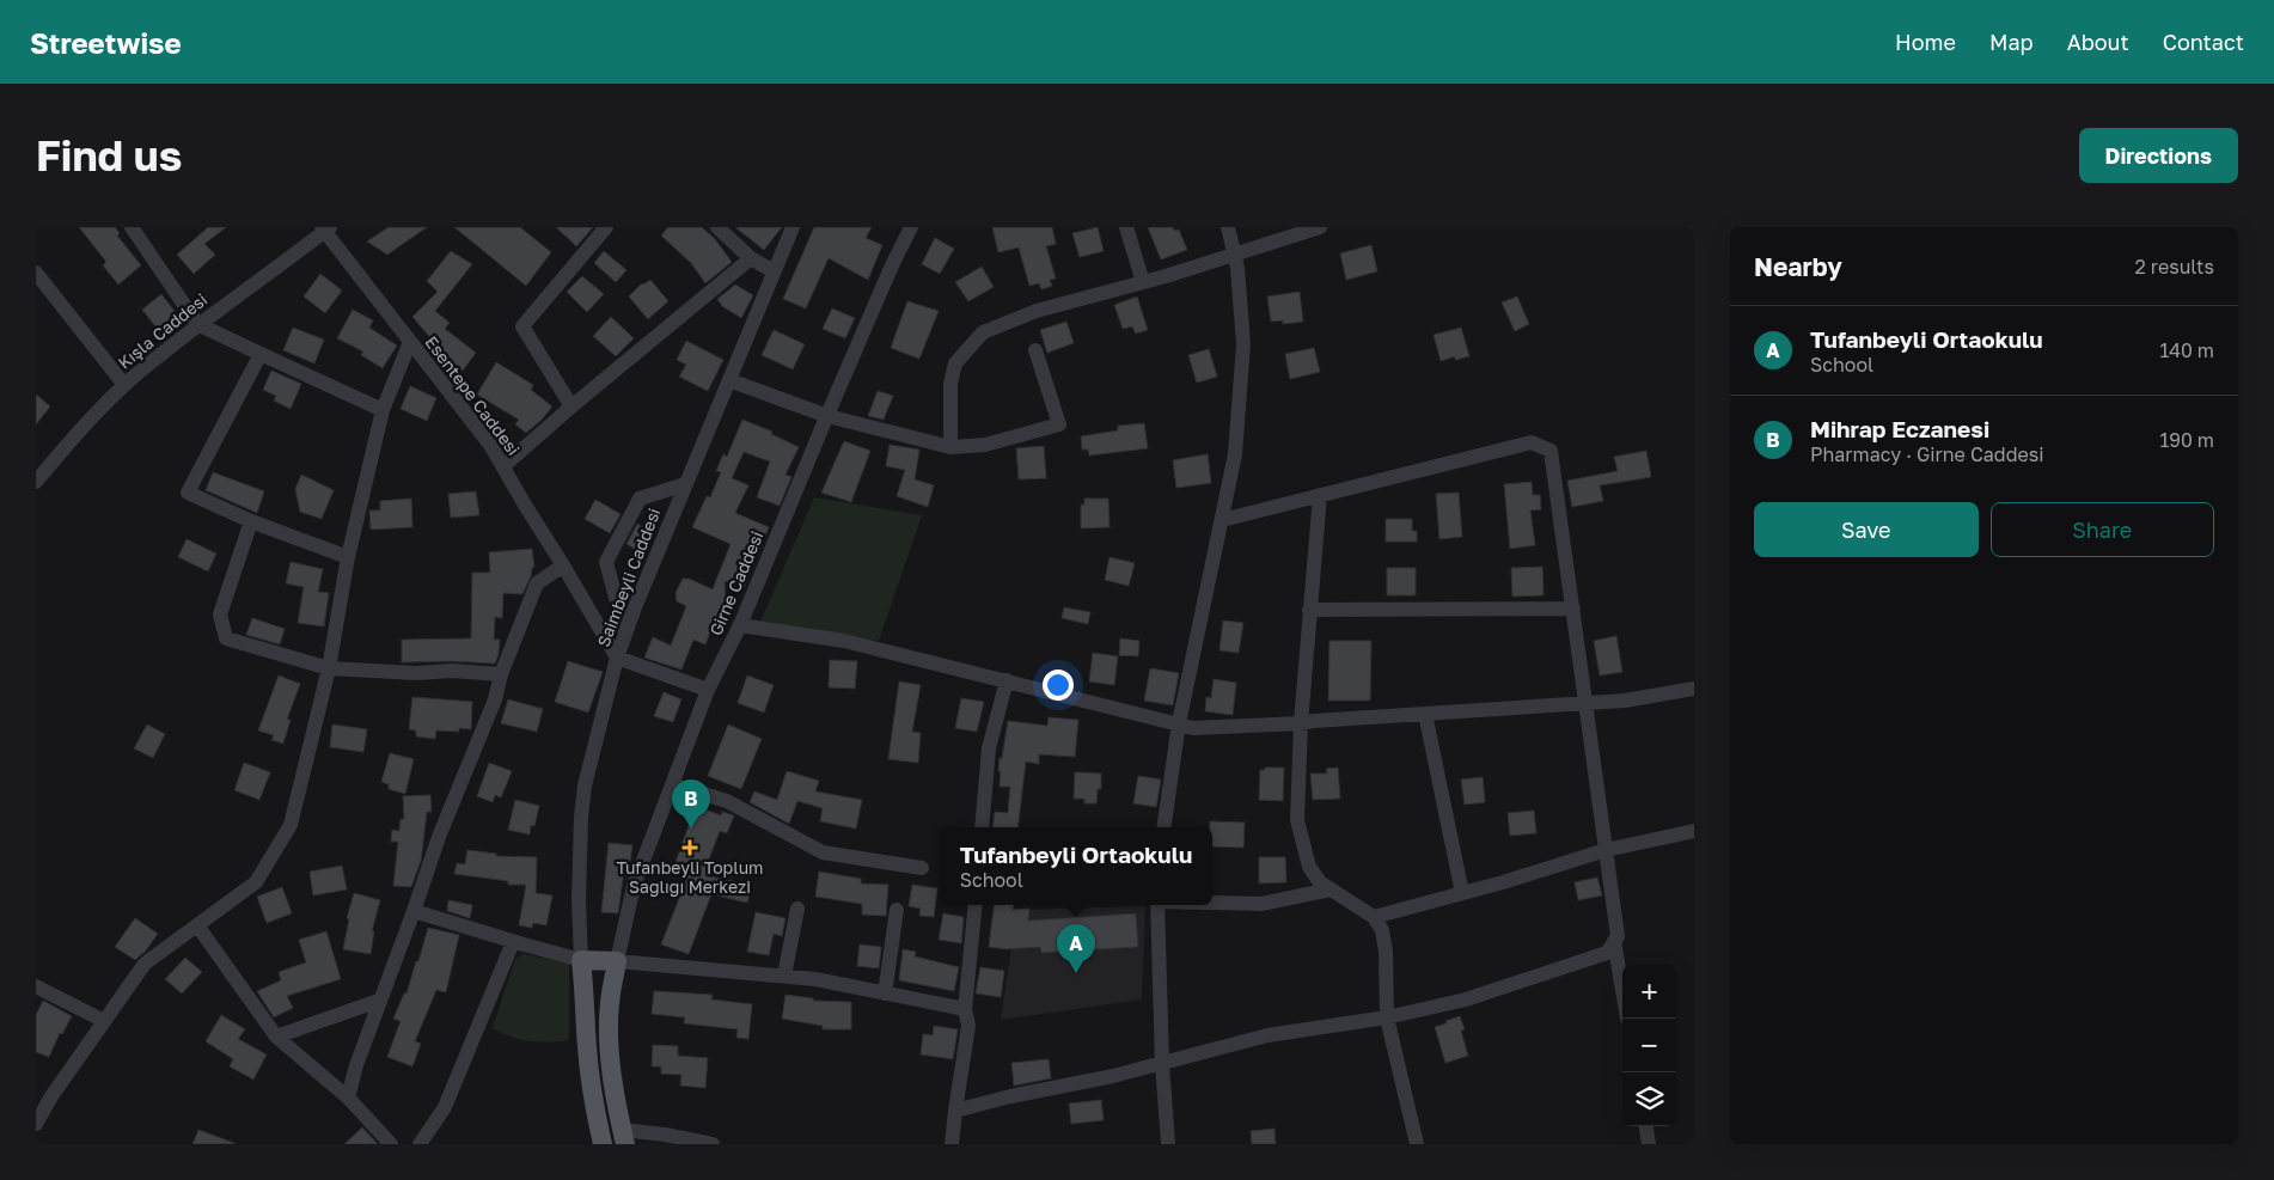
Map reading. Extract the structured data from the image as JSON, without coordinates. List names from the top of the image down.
{
  "streets": {
    "street": [
      "Kışla Caddesi",
      "Esentepe Caddesi",
      "Saimbeyli Caddesi",
      "Girne Caddesi"
    ]
  },
  "crossings": [
    ["Kışla Caddesi", "Esentepe Caddesi"],
    ["Esentepe Caddesi", "Saimbeyli Caddesi"]
  ],
  "places": {
    "health": ["Tufanbeyli Toplum Saglıgı Merkezi"]
  },
  "page": {
    "header": "Streetwise",
    "nav": [
      "Home",
      "Map",
      "About",
      "Contact"
    ],
    "buttons": [
      "Directions",
      ["Save", "Share"]
    ],
    "title": "Find us",
    "heading": ["Nearby", "2 results"],
    "list": [
      {
        "mark": "A",
        "name": "Tufanbeyli Ortaokulu",
        "note": "School",
        "value": "140 m"
      },
      {
        "mark": "B",
        "name": "Mihrap Eczanesi",
        "note": "Pharmacy · Girne Caddesi",
        "value": "190 m"
      }
    ],
    "pins": ["B", "A"],
    "popup": ["Tufanbeyli Ortaokulu", "School"],
    "map_buttons": ["+", "−"]
  }
}
